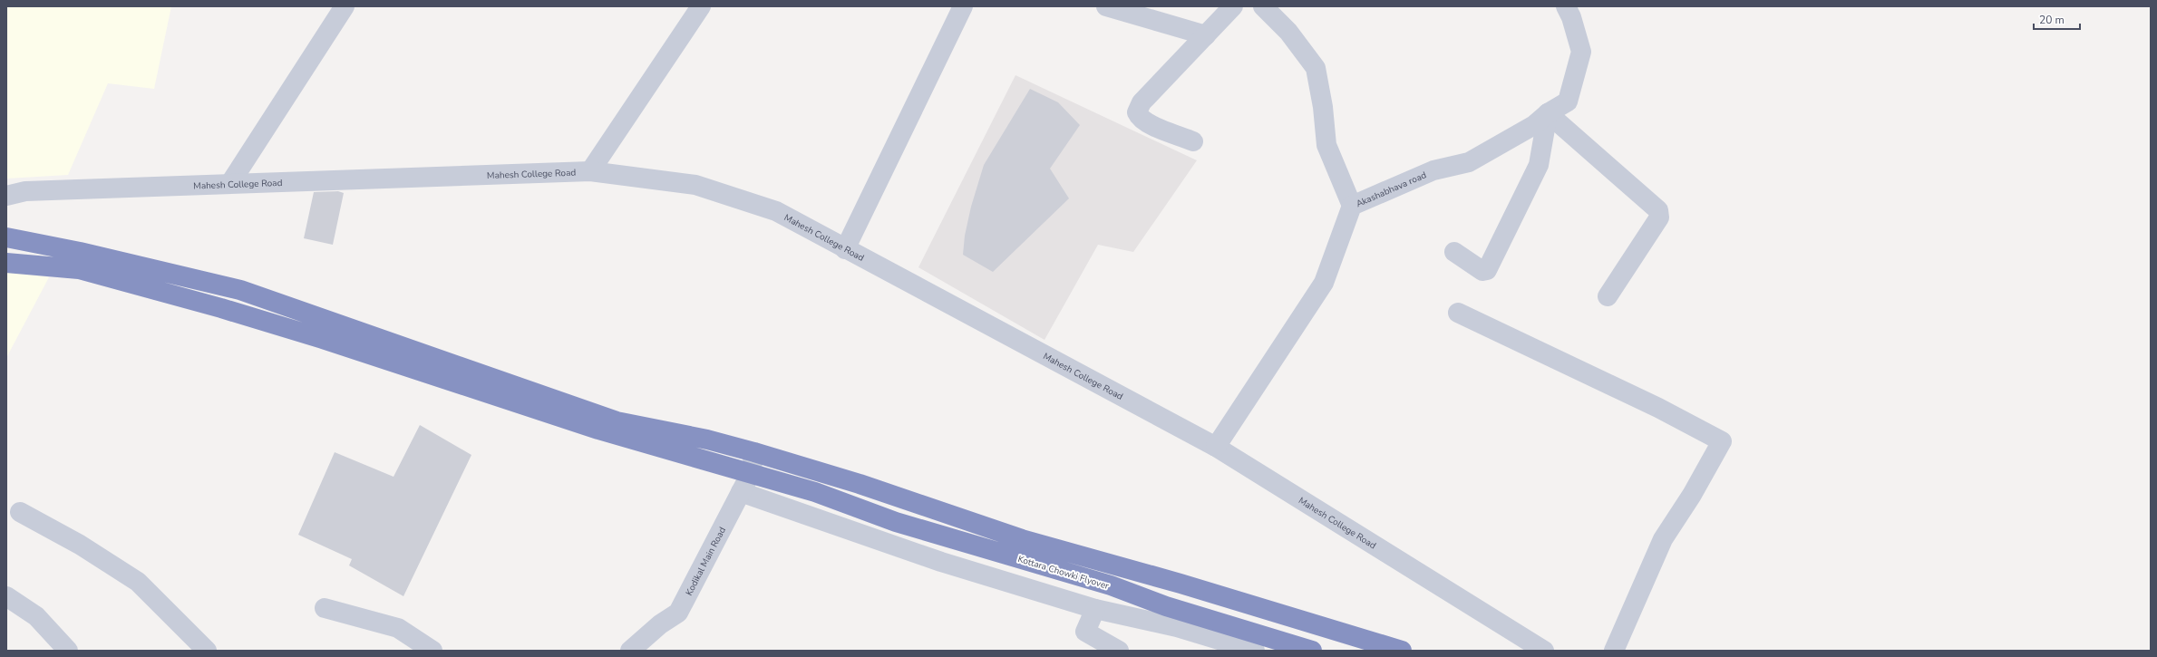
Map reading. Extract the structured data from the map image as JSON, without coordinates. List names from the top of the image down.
{
  "streets": {
    "highway": ["Kottara Chowki Flyover"],
    "street": ["Mahesh College Road", "Akashabhava road", "Kodikal Main Road"]
  },
  "crossings": [
    ["Mahesh College Road", "Akashabhava road"],
    ["Kodikal Main Road", "Kottara Chowki Flyover"]
  ],
  "scale_bar": "20 m"
}
